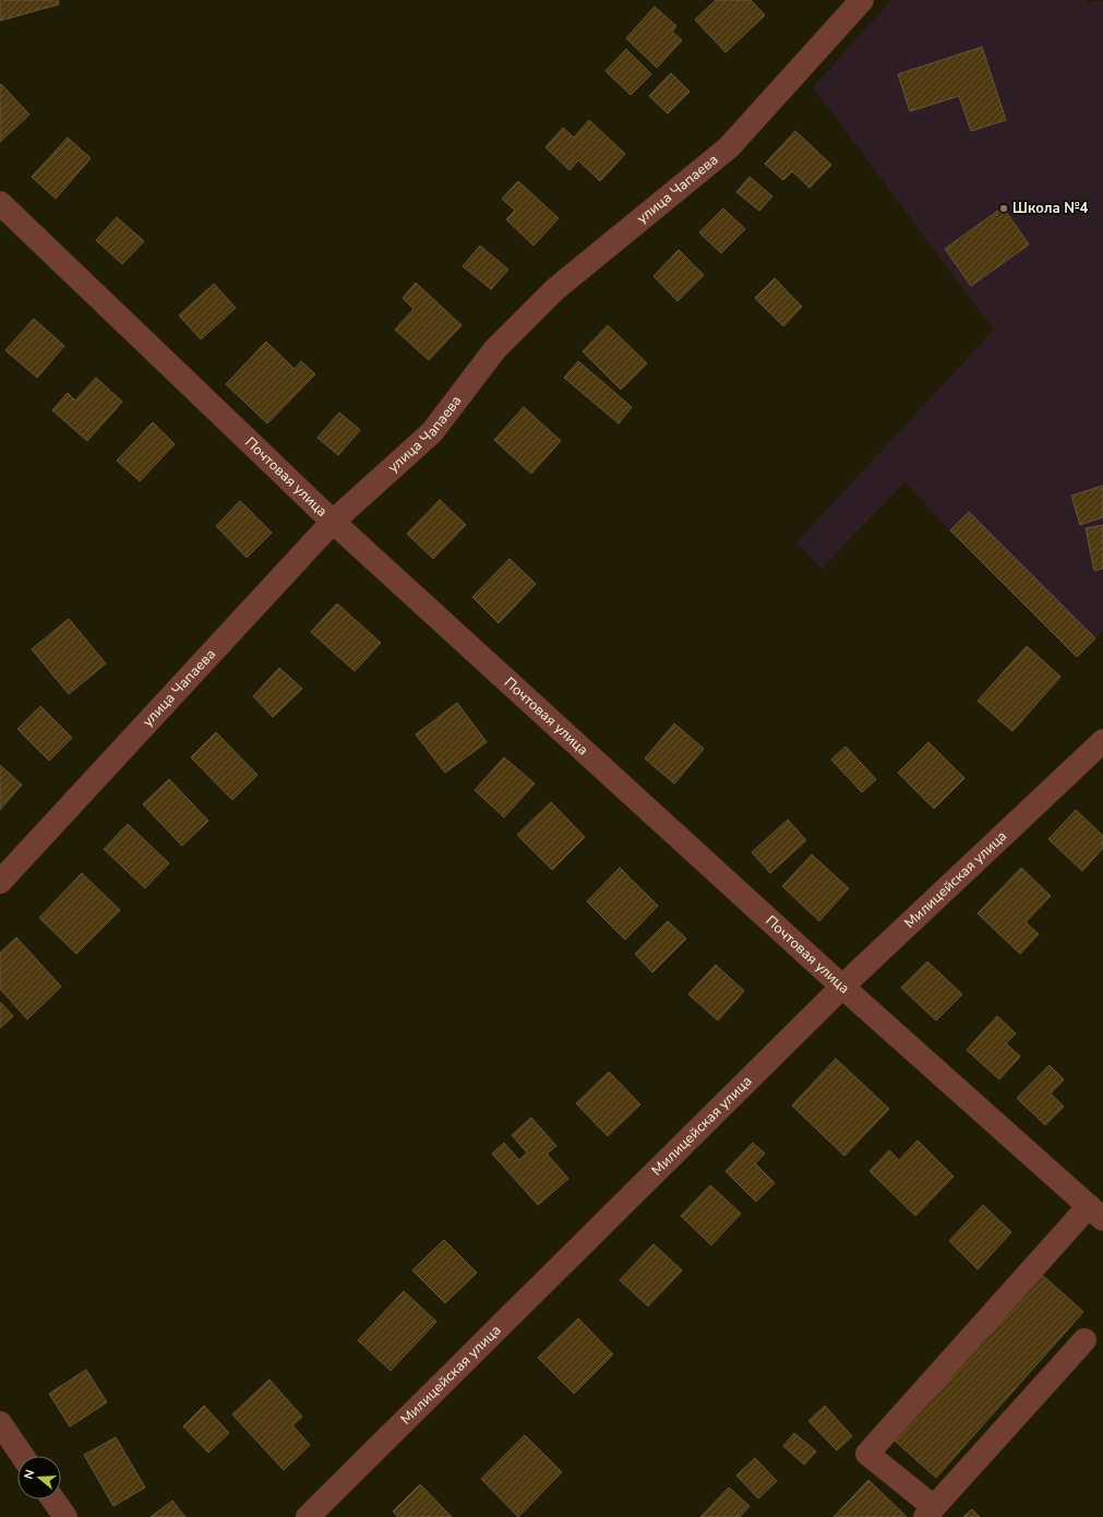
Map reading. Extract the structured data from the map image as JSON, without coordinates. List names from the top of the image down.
{
  "streets": {
    "street": ["улица Чапаева", "Почтовая улица", "Милицейская улица"]
  },
  "crossings": [
    ["улица Чапаева", "Почтовая улица"],
    ["Почтовая улица", "Милицейская улица"]
  ],
  "places": ["Школа №4"],
  "north": "left"
}
